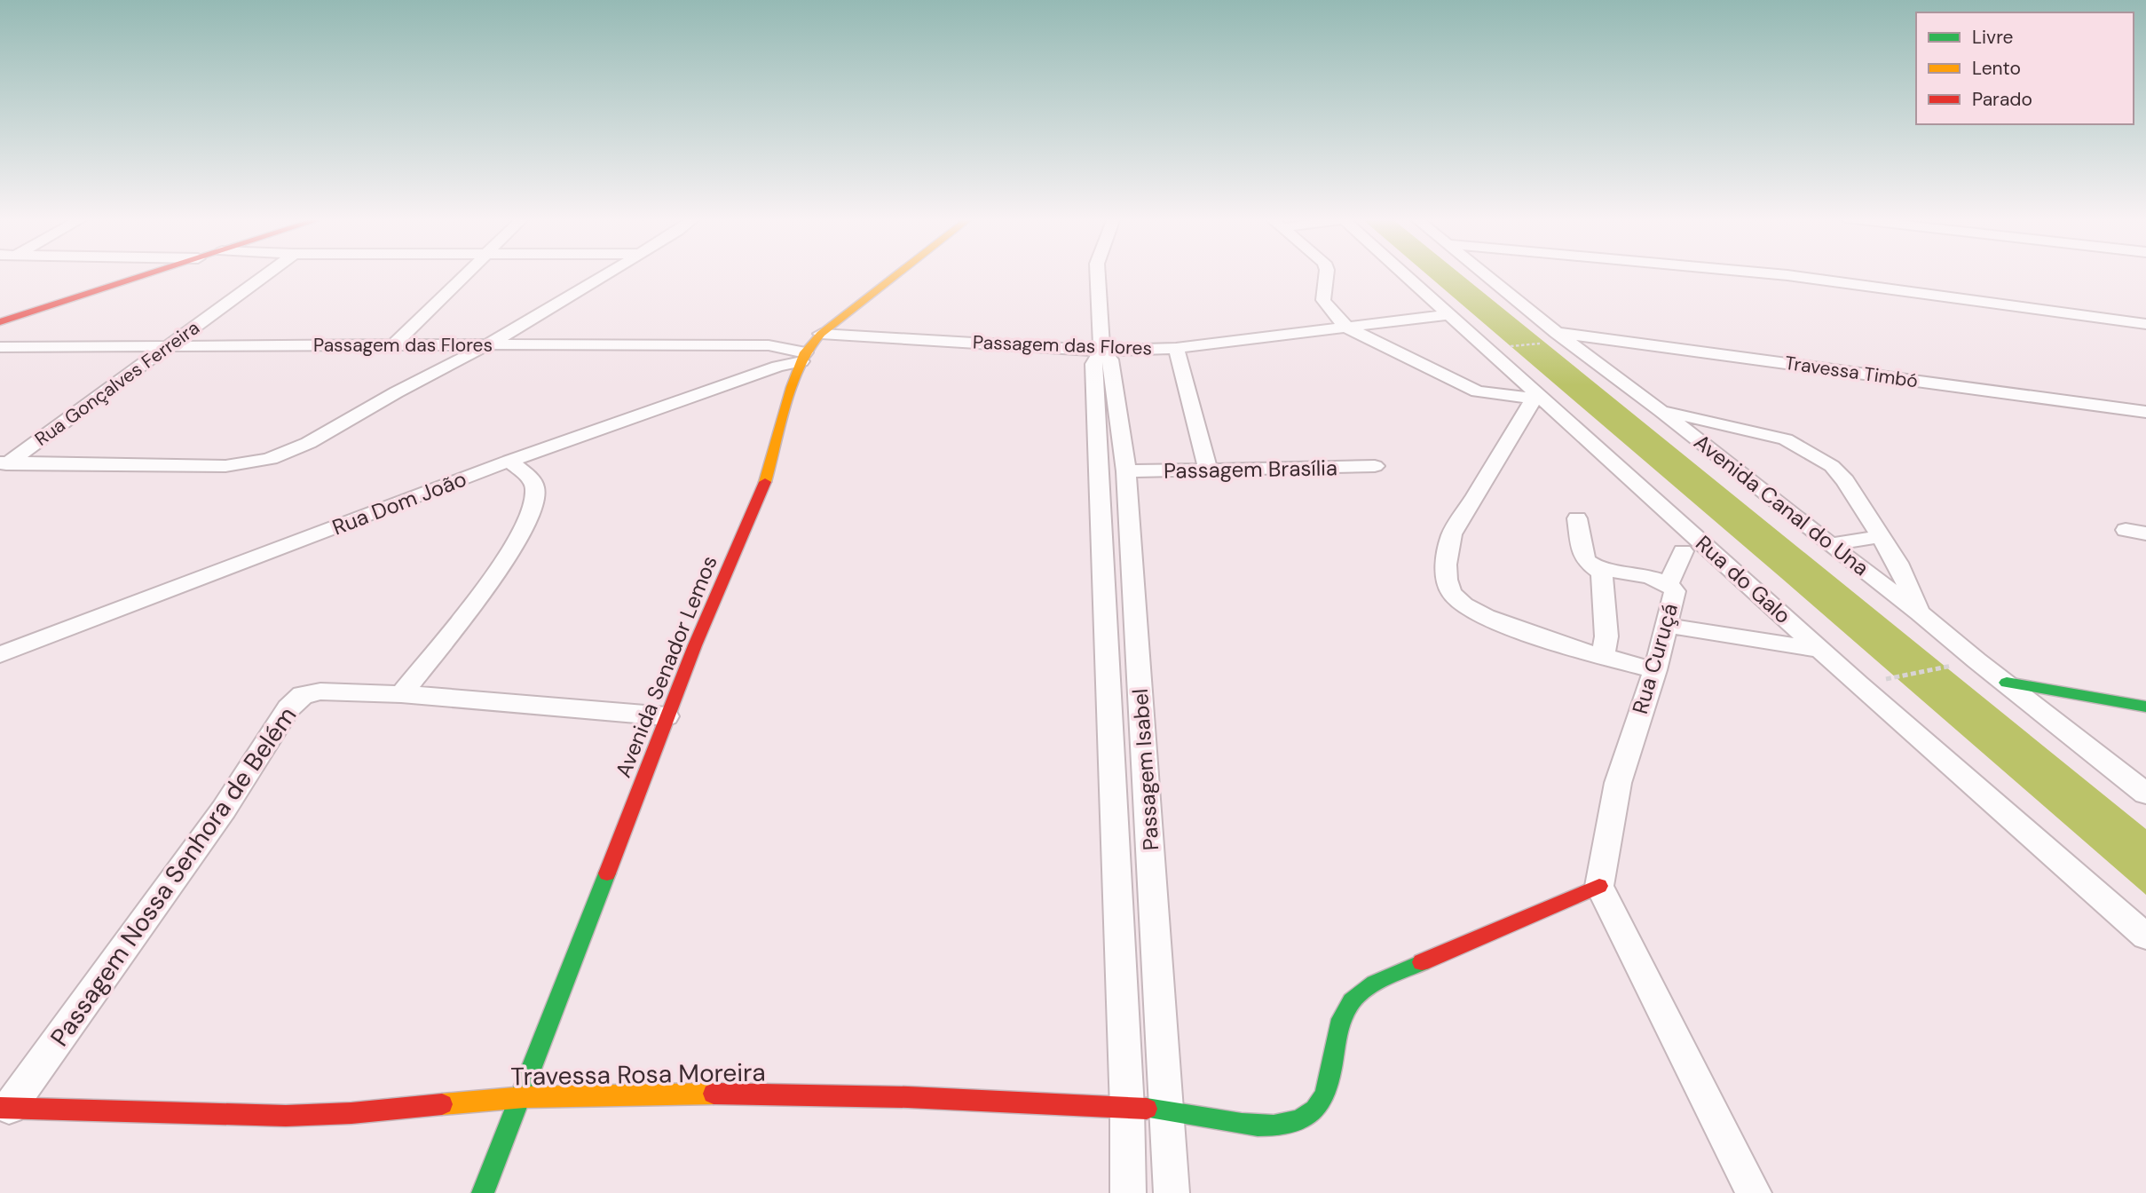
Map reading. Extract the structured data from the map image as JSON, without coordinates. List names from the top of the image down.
{
  "streets": {
    "main road": ["Avenida Senador Lemos", "Travessa Rosa Moreira"],
    "street": [
      "Passagem das Flores",
      "Travessa Timbó",
      "Rua Gonçalves Ferreira",
      "Passagem Brasília",
      "Rua Dom João",
      "Avenida Canal do Una",
      "Rua do Galo",
      "Rua Curuçá",
      "Passagem Isabel",
      "Passagem Nossa Senhora de Belém"
    ]
  },
  "crossings": [
    ["Passagem das Flores", "Rua Gonçalves Ferreira"],
    ["Passagem das Flores", "Rua Dom João"],
    ["Passagem das Flores", "Rua do Galo"],
    ["Passagem das Flores", "Avenida Senador Lemos"],
    ["Passagem das Flores", "Passagem Isabel"],
    ["Travessa Timbó", "Avenida Canal do Una"],
    ["Passagem Brasília", "Passagem Isabel"],
    ["Rua Dom João", "Avenida Senador Lemos"],
    ["Rua Curuçá", "Travessa Rosa Moreira"],
    ["Avenida Senador Lemos", "Passagem Nossa Senhora de Belém"],
    ["Avenida Senador Lemos", "Travessa Rosa Moreira"],
    ["Passagem Isabel", "Travessa Rosa Moreira"],
    ["Passagem Nossa Senhora de Belém", "Travessa Rosa Moreira"]
  ],
  "legend": ["Livre", "Lento", "Parado"]
}
